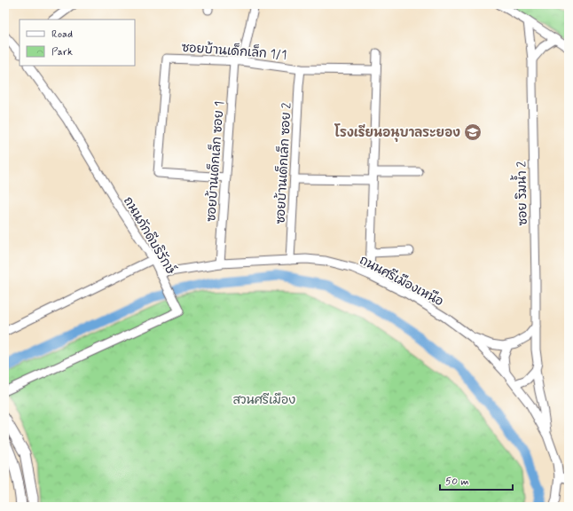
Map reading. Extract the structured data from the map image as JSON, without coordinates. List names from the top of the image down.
{
  "streets": {
    "street": [
      "ซอยบ้านเด็กเล็ก 1/1",
      "ซอยบ้านเด็กเล็ก ซอย 1",
      "ซอยบ้านเด็กเล็ก ซอย 2",
      "ซอย ริมน้ำ 2",
      "ถนนภักดีบริรักษ์",
      "ถนนศรีเมืองเหนือ"
    ]
  },
  "crossings": [
    ["ซอยบ้านเด็กเล็ก 1/1", "ซอยบ้านเด็กเล็ก ซอย 1"],
    ["ซอยบ้านเด็กเล็ก 1/1", "ซอยบ้านเด็กเล็ก ซอย 2"],
    ["ซอยบ้านเด็กเล็ก ซอย 1", "ถนนศรีเมืองเหนือ"],
    ["ซอยบ้านเด็กเล็ก ซอย 2", "ถนนศรีเมืองเหนือ"],
    ["ซอย ริมน้ำ 2", "ถนนศรีเมืองเหนือ"],
    ["ถนนภักดีบริรักษ์", "ถนนศรีเมืองเหนือ"]
  ],
  "parks": ["สวนศรีเมือง"],
  "places": {
    "school or university": ["โรงเรียนอนุบาลระยอง"]
  },
  "legend": ["Road", "Park"],
  "scale_bar": "50 m"
}
